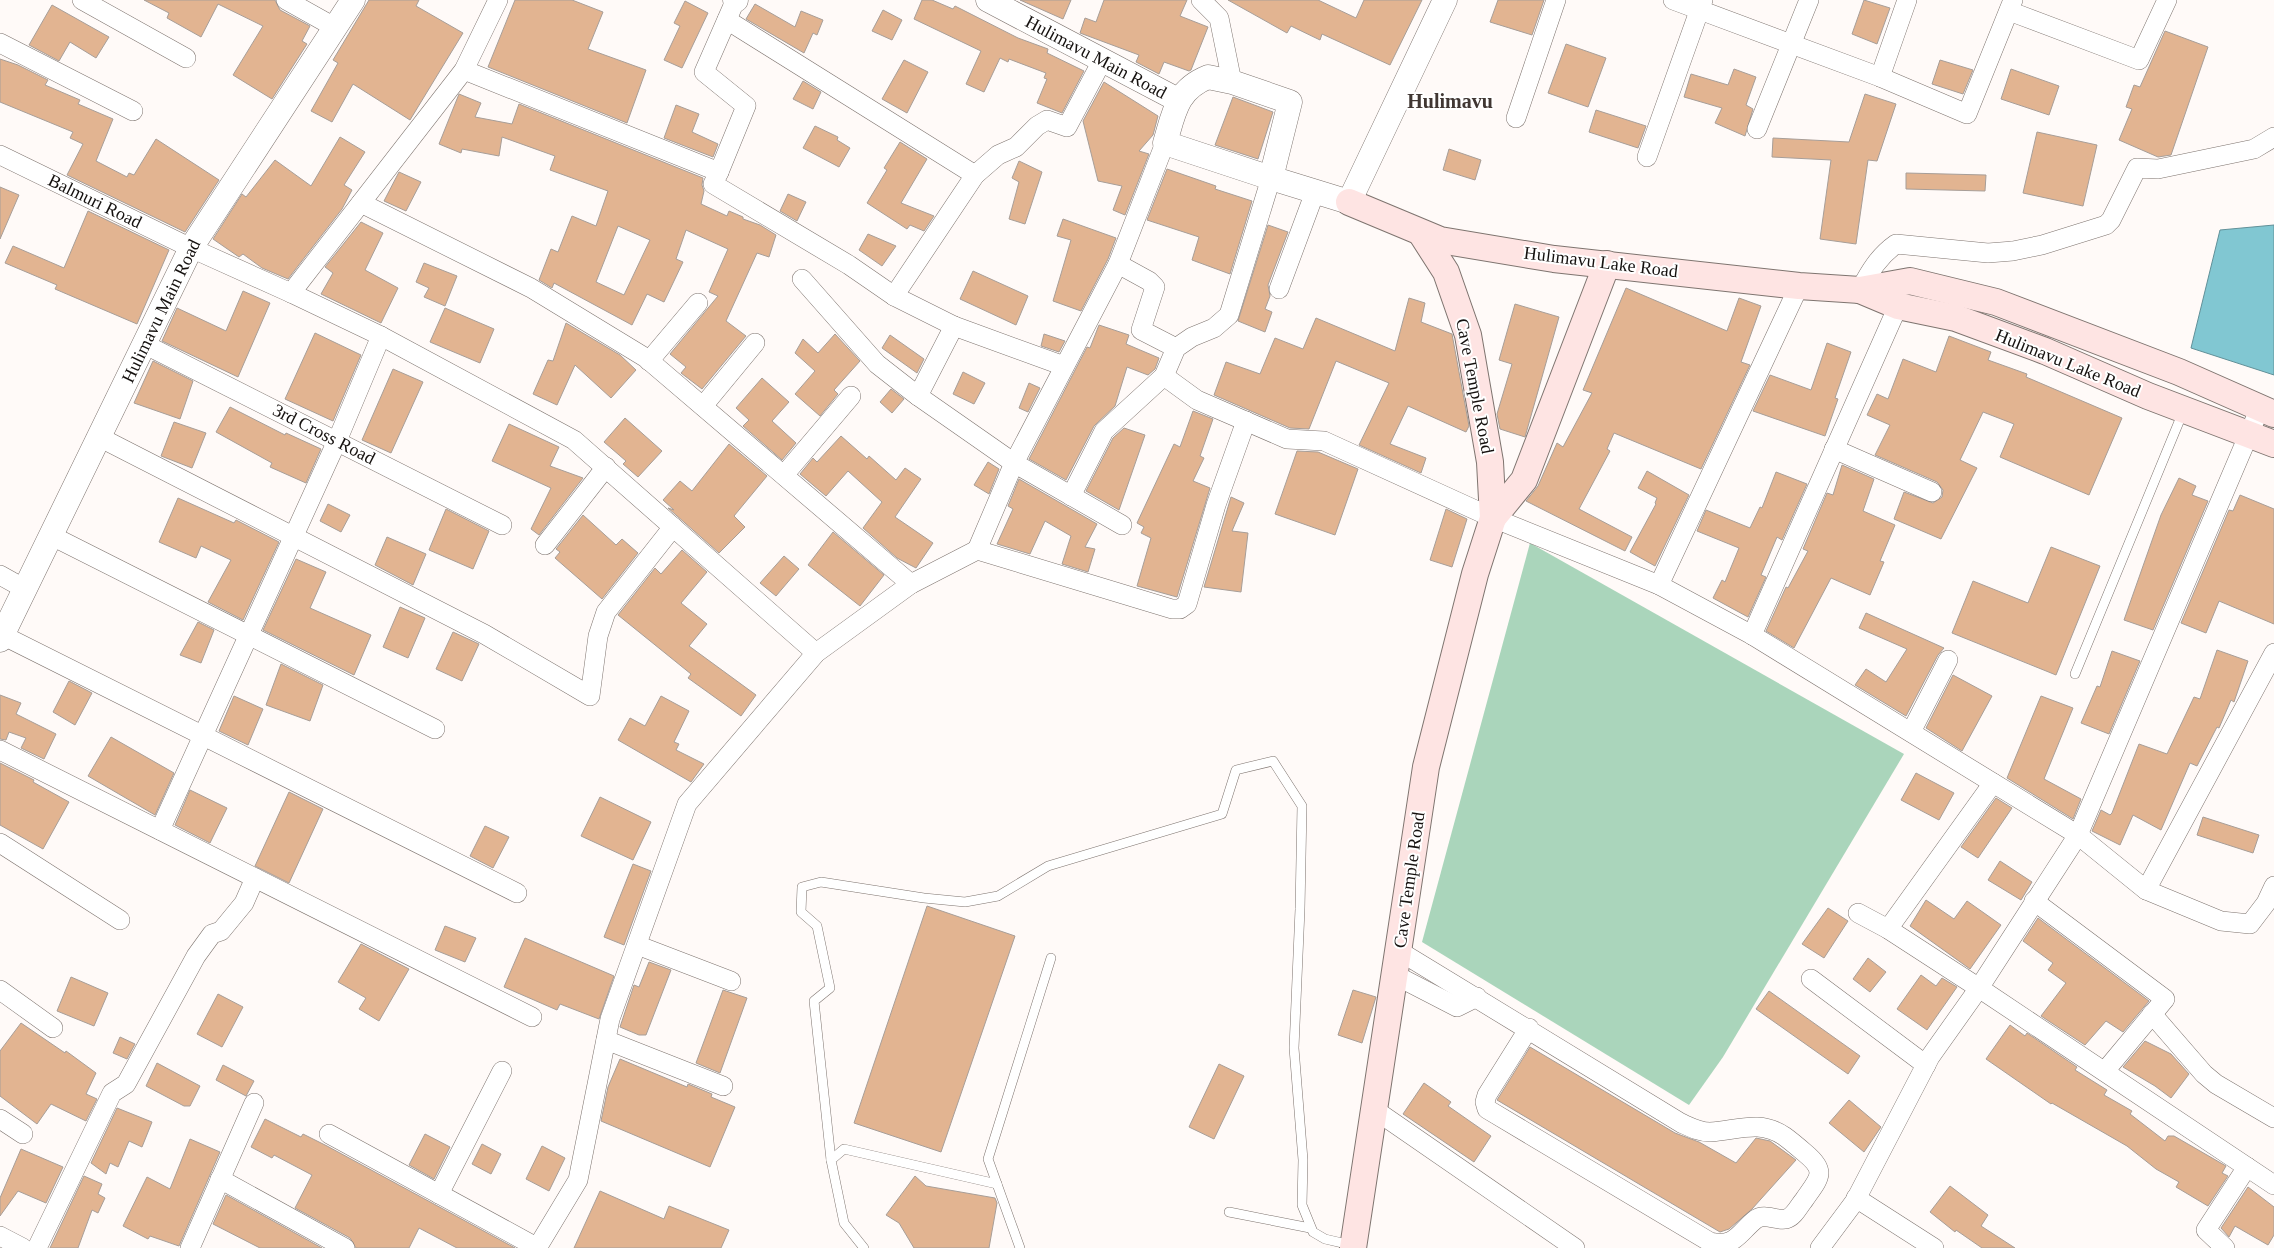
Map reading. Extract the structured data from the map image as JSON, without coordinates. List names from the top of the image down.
{
  "streets": {
    "main road": ["Hulimavu Lake Road", "Cave Temple Road"],
    "street": ["Hulimavu Main Road", "Balmuri Road", "3rd Cross Road"]
  },
  "crossings": [
    ["Hulimavu Main Road", "Balmuri Road"],
    ["Hulimavu Main Road", "3rd Cross Road"],
    ["Hulimavu Lake Road", "Cave Temple Road"]
  ],
  "districts": ["Hulimavu"]
}
